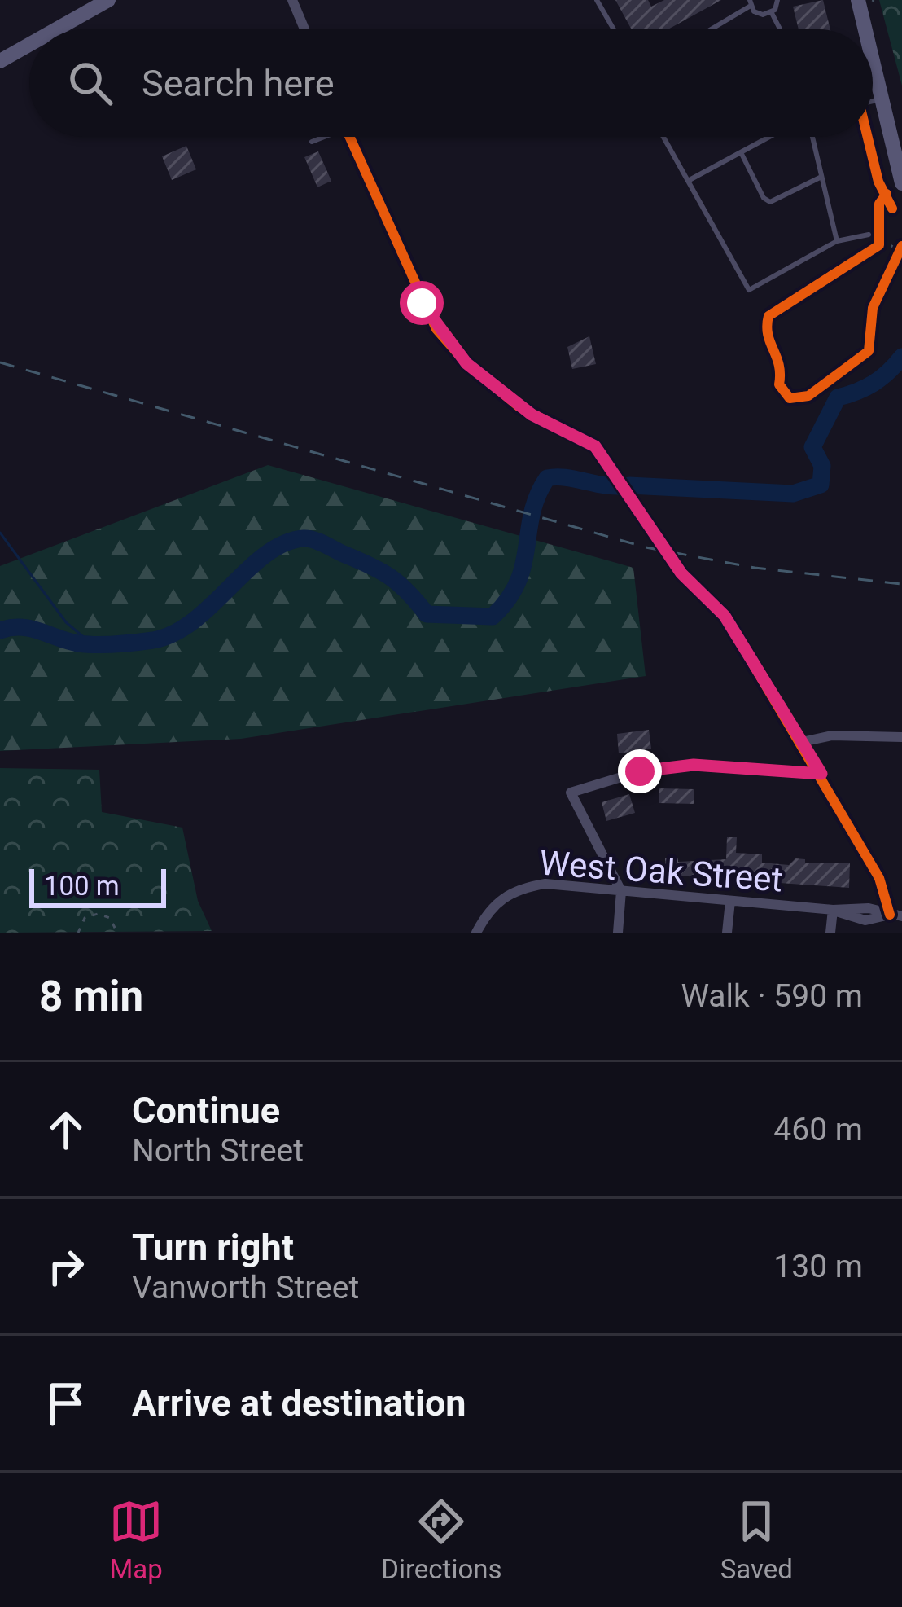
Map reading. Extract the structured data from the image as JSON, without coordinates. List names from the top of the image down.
{
  "streets": {
    "street": ["West Oak Street"]
  },
  "scale_bar": "100 m",
  "page": {
    "search": "Search here",
    "scale": "100 m",
    "heading": ["8 min", "Walk · 590 m"],
    "list": [
      ["Continue", "North Street", "460 m"],
      ["Turn right", "Vanworth Street", "130 m"],
      "Arrive at destination"
    ],
    "nav": ["Map", "Directions", "Saved"]
  }
}
